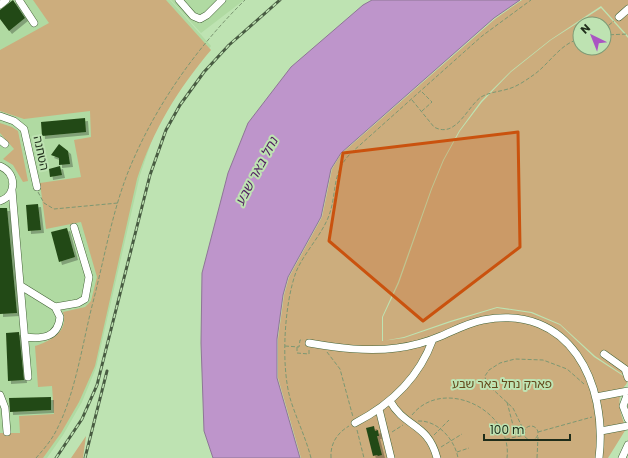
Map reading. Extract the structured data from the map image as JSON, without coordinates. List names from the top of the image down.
{
  "streets": {
    "street": ["הטחנה"]
  },
  "water": ["נחל באר שבע"],
  "parks": ["פארק נחל באר שבע"],
  "scale_bar": "100 m",
  "north": "top left"
}
